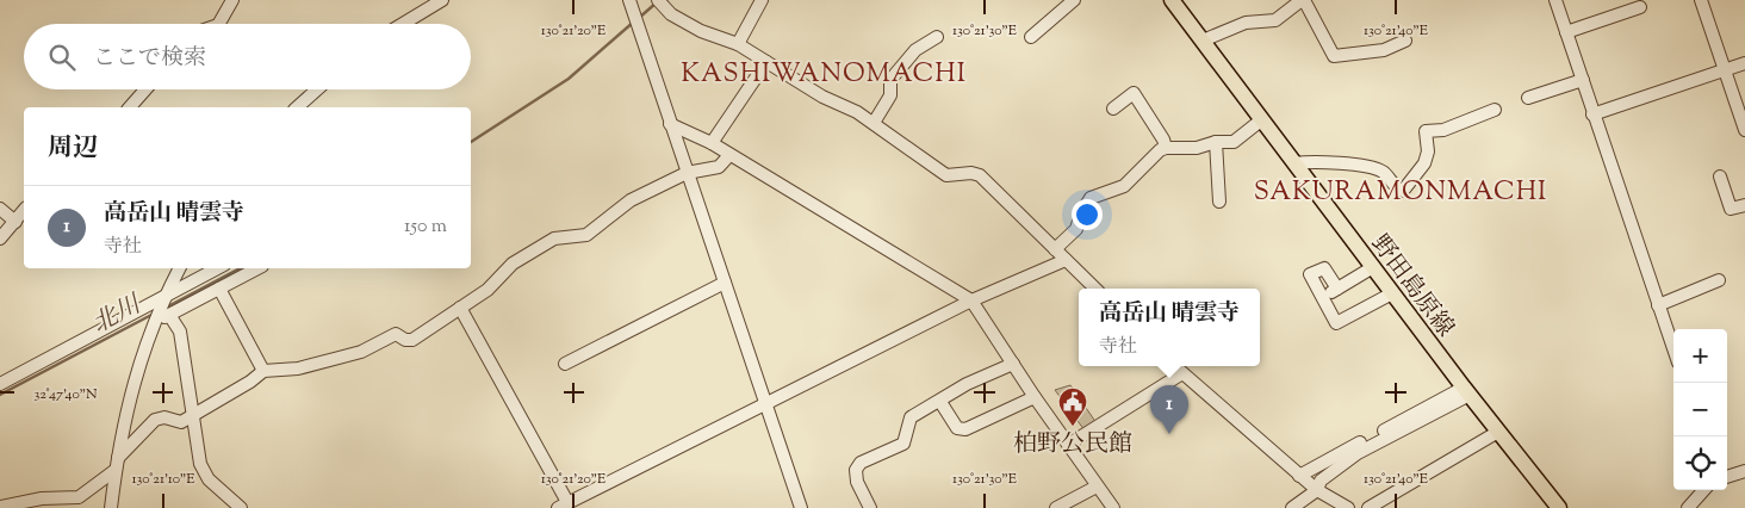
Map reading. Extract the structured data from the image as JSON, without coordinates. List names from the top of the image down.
{
  "streets": {
    "main road": ["野田島原線"]
  },
  "districts": ["KASHIWANOMACHI", "SAKURAMONMACHI"],
  "water": ["北川"],
  "places": {
    "public building": ["柏野公民館"]
  },
  "page": {
    "search": "ここで検索",
    "heading": "周辺",
    "list": [
      {
        "mark": "1",
        "name": "高岳山 晴雲寺",
        "note": "寺社",
        "value": "150 m"
      }
    ],
    "popup": ["高岳山 晴雲寺", "寺社"],
    "map_buttons": ["+", "−"],
    "pins": "1"
  },
  "coordinates": [
    "130°21'20\"E",
    "130°21'30\"E",
    "130°21'40\"E",
    "32°47'40\"N",
    "130°21'10\"E"
  ]
}
